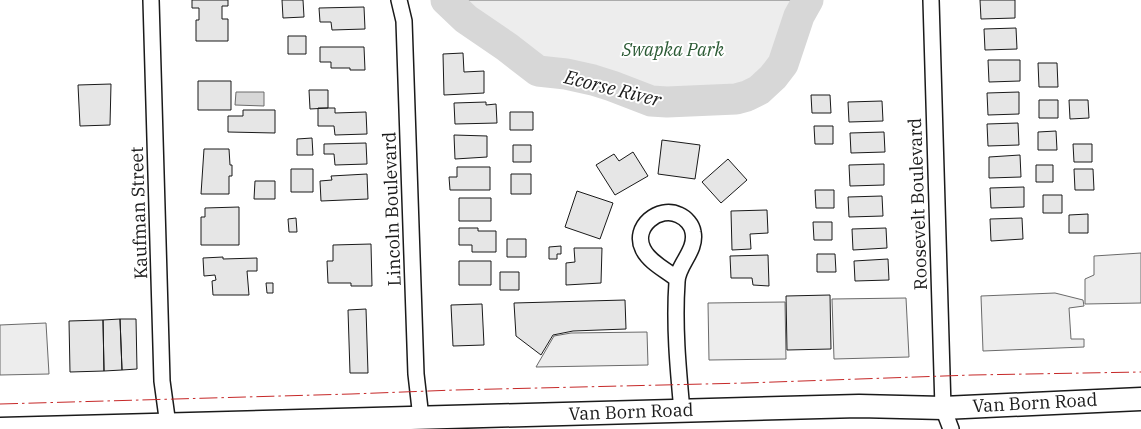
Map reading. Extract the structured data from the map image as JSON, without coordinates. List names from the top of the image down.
{
  "streets": {
    "main road": ["Van Born Road"],
    "street": ["Roosevelt Boulevard", "Lincoln Boulevard", "Kaufman Street"]
  },
  "crossings": [
    ["Roosevelt Boulevard", "Van Born Road"],
    ["Lincoln Boulevard", "Van Born Road"],
    ["Kaufman Street", "Van Born Road"]
  ],
  "water": ["Ecorse River"],
  "parks": ["Swapka Park"]
}
